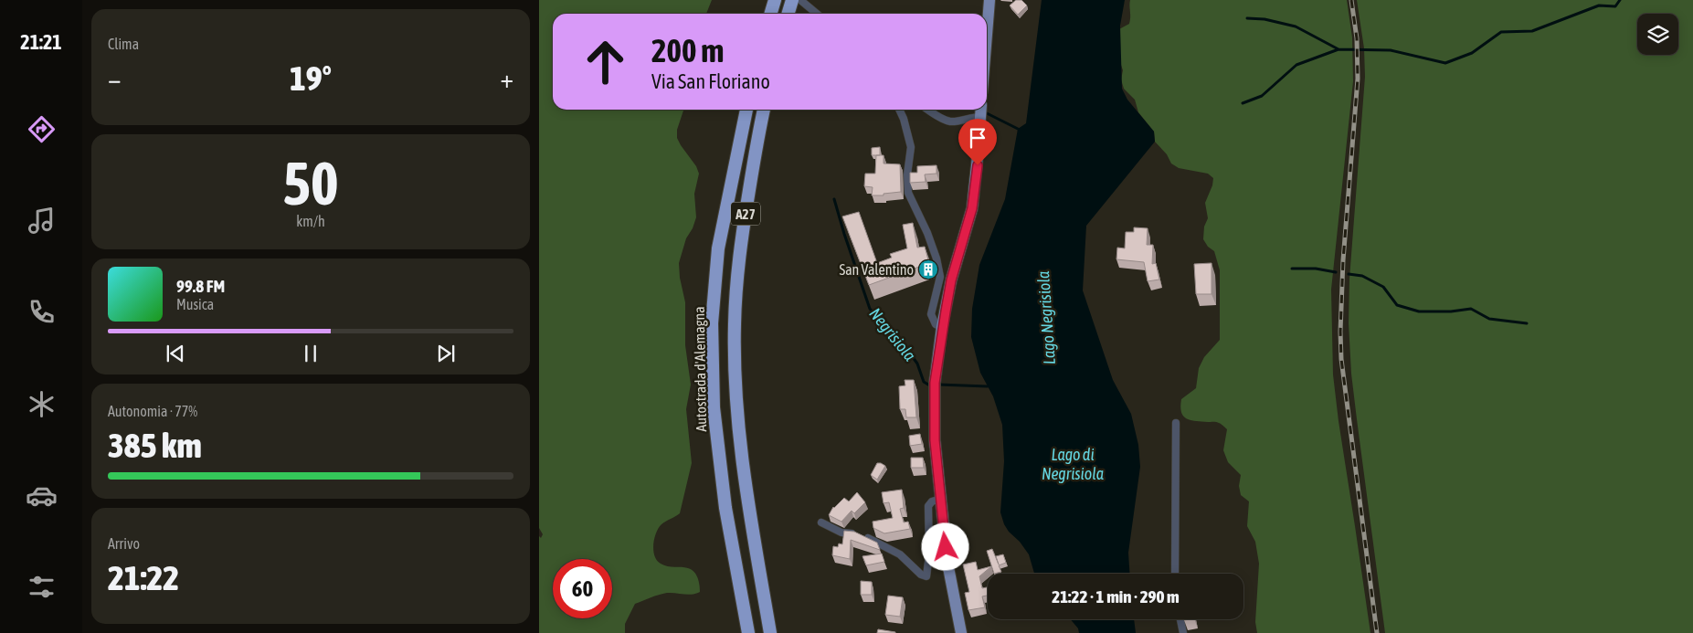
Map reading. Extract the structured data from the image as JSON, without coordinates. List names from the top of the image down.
{
  "streets": {
    "highway": ["A27", "Autostrada d'Alemagna"]
  },
  "water": ["Lago Negrisiola", "Negrisiola", "Lago di Negrisiola"],
  "places": {
    "building": ["San Valentino"]
  },
  "page": {
    "tabs": "21:21",
    "tile": [
      "Clima",
      ["50", "km/h"],
      ["Autonomia · 77%", "385 km"],
      ["Arrivo", "21:22"]
    ],
    "turn": ["200 m", "Via San Floriano"],
    "heat": ["−", "19°", "+"],
    "song": ["99.8 FM", "Musica"],
    "limit": "60",
    "trip": "21:22 · 1 min · 290 m"
  }
}
